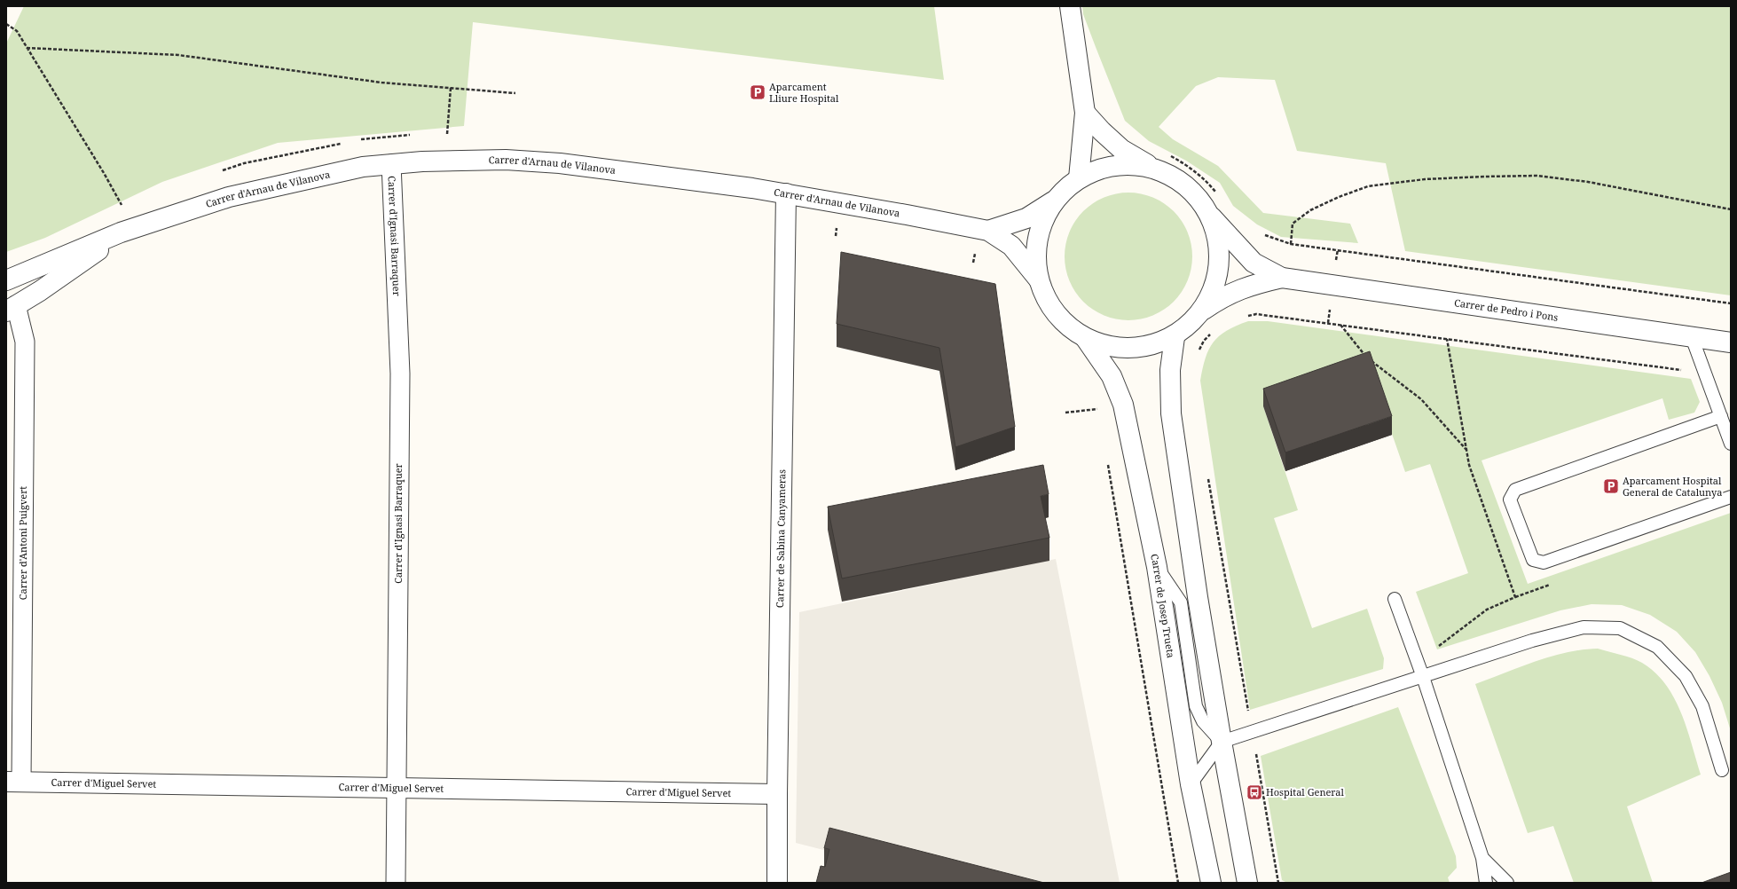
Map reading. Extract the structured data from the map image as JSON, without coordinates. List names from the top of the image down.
{
  "streets": {
    "street": [
      "Carrer d'Arnau de Vilanova",
      "Carrer d'Ignasi Barraquer",
      "Carrer de Pedro i Pons",
      "Carrer de Sabina Canyameras",
      "Carrer d'Antoni Puigvert",
      "Carrer de Josep Trueta",
      "Carrer d'Miguel Servet"
    ]
  },
  "crossings": [
    ["Carrer d'Arnau de Vilanova", "Carrer d'Ignasi Barraquer"],
    ["Carrer d'Arnau de Vilanova", "Carrer de Sabina Canyameras"],
    ["Carrer d'Arnau de Vilanova", "Carrer d'Antoni Puigvert"],
    ["Carrer d'Ignasi Barraquer", "Carrer d'Miguel Servet"],
    ["Carrer de Sabina Canyameras", "Carrer d'Miguel Servet"],
    ["Carrer d'Antoni Puigvert", "Carrer d'Miguel Servet"]
  ],
  "places": {
    "parking": ["Aparcament Lliure Hospital", "Aparcament Hospital General de Catalunya"],
    "bus stop": ["Hospital General"]
  }
}
